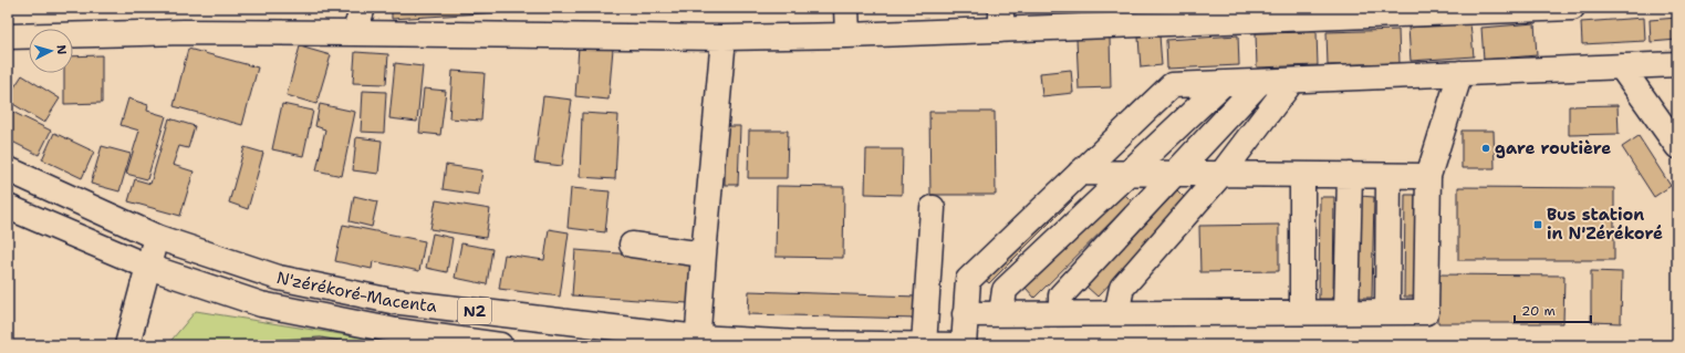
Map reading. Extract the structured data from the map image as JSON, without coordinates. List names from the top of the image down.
{
  "streets": {
    "main road": ["N'zérékoré-Macenta", "N2"]
  },
  "places": {
    "other": ["gare routière"],
    "transit": ["Bus station in N'Zérékoré"]
  },
  "scale_bar": "20 m",
  "north": "right"
}
